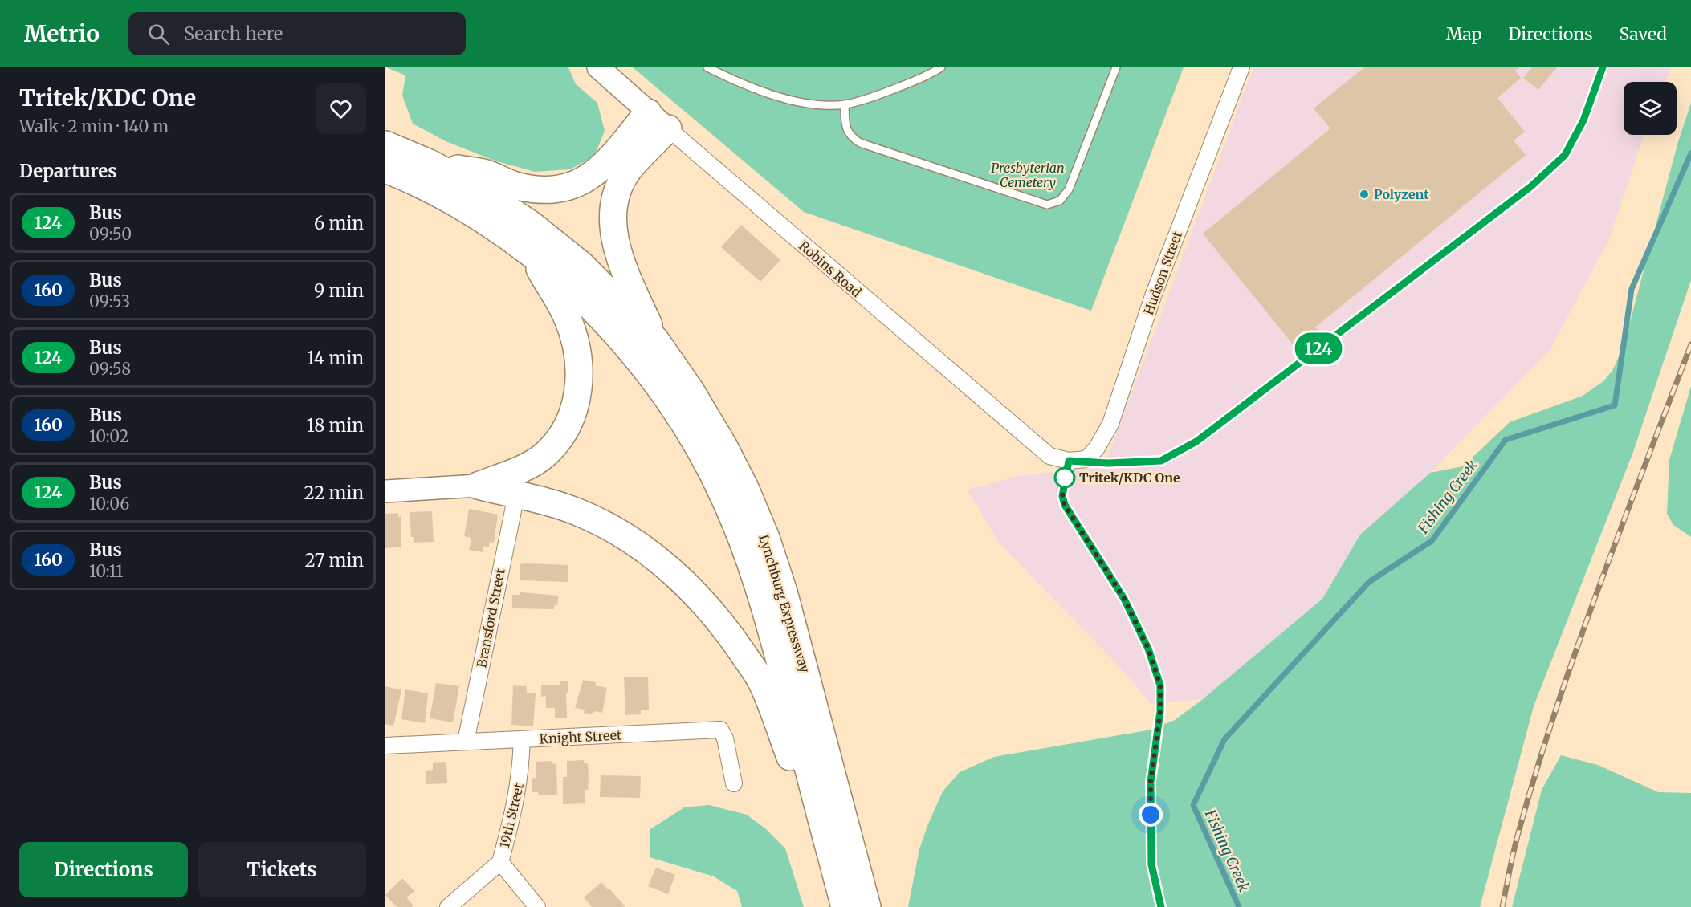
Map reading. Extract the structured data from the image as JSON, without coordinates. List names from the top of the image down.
{
  "streets": {
    "highway": ["Lynchburg Expressway"],
    "main road": ["Robins Road"],
    "street": [
      "Hudson Street",
      "Bransford Street",
      "Knight Street",
      "19th Street"
    ]
  },
  "crossings": [
    ["Robins Road", "Hudson Street"],
    ["Bransford Street", "Knight Street"],
    ["Knight Street", "19th Street"]
  ],
  "water": ["Fishing Creek"],
  "parks": ["Presbyterian Cemetery"],
  "places": ["Polyzent", "Tritek/KDC One"],
  "lines": ["bus line 124"],
  "page": {
    "header": "Metrio",
    "search": "Search here",
    "nav": ["Map", "Directions", "Saved"],
    "heading": [
      ["Tritek/KDC One", "Walk · 2 min · 140 m"],
      "Departures"
    ],
    "on_map": "124",
    "list": [
      {
        "mark": "124",
        "name": "Bus",
        "note": "09:50",
        "value": "6 min"
      },
      {
        "mark": "160",
        "name": "Bus",
        "note": "09:53",
        "value": "9 min"
      },
      {
        "mark": "124",
        "name": "Bus",
        "note": "09:58",
        "value": "14 min"
      },
      {
        "mark": "160",
        "name": "Bus",
        "note": "10:02",
        "value": "18 min"
      },
      {
        "mark": "124",
        "name": "Bus",
        "note": "10:06",
        "value": "22 min"
      },
      {
        "mark": "160",
        "name": "Bus",
        "note": "10:11",
        "value": "27 min"
      }
    ],
    "buttons": ["Directions", "Tickets"]
  }
}
